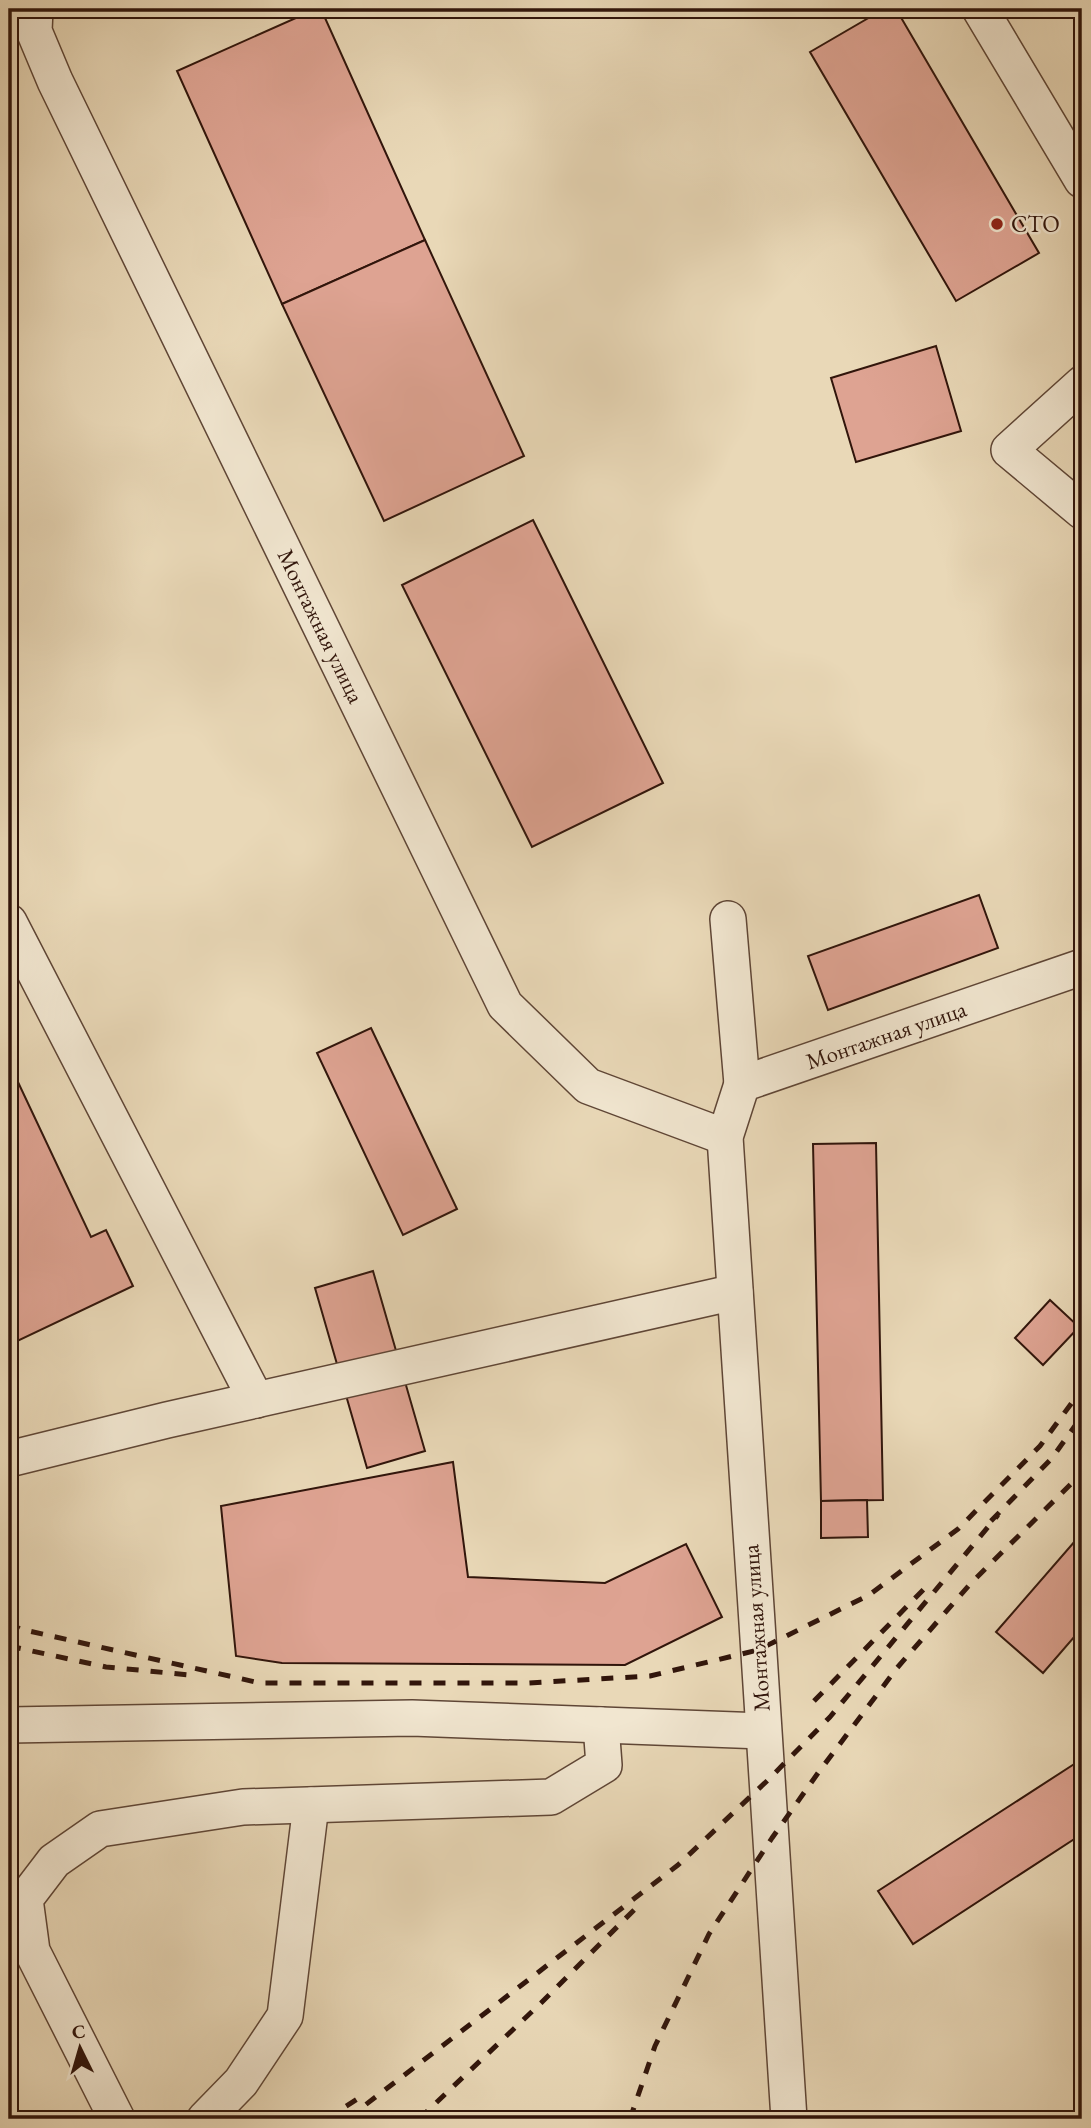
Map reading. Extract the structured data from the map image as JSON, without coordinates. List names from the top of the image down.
{
  "streets": {
    "street": ["Монтажная улица"]
  },
  "places": ["СТО"],
  "north": "top"
}
